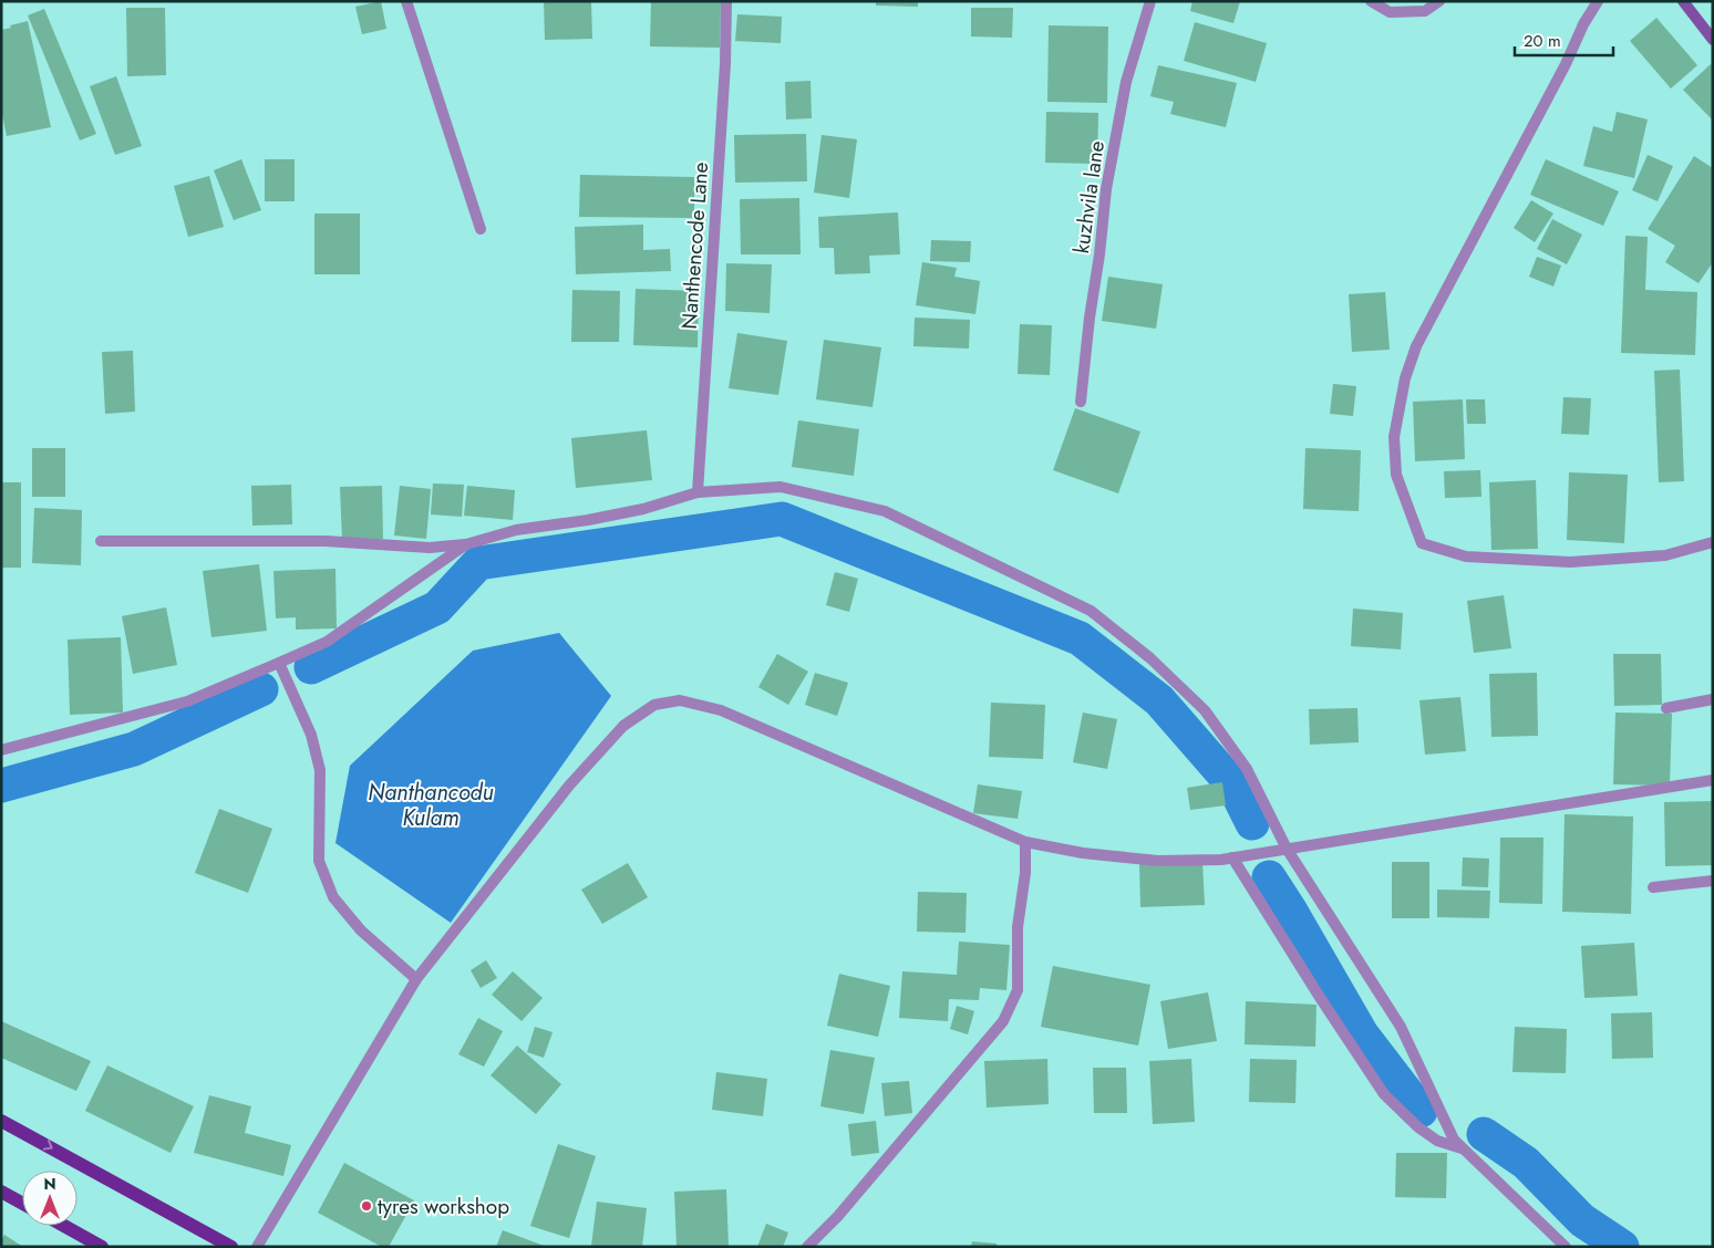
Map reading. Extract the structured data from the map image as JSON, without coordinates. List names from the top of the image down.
{
  "streets": {
    "street": ["kuzhvila lane", "Nanthencode Lane"]
  },
  "water": ["Nanthancodu Kulam"],
  "places": ["tyres workshop"],
  "scale_bar": "20 m",
  "north": "top"
}
